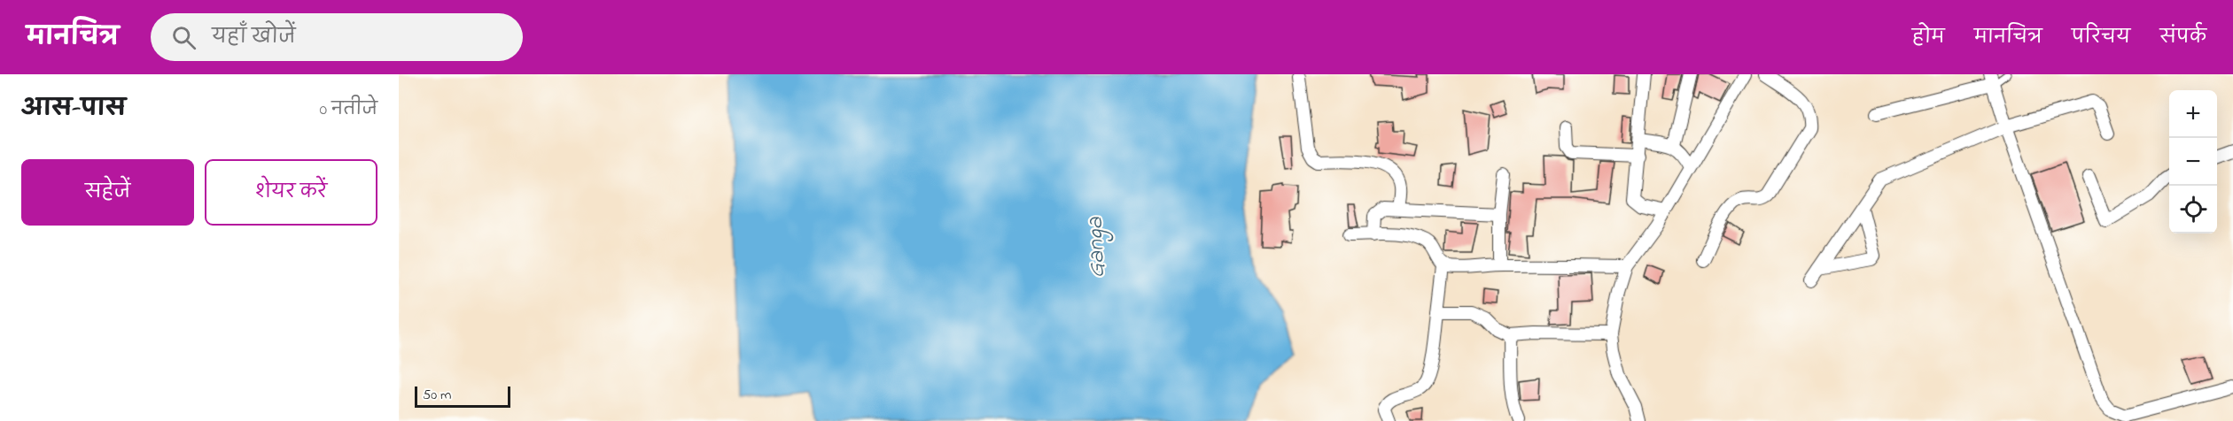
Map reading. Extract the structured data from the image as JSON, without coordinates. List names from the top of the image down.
{
  "water": ["Ganga"],
  "scale_bar": "50 m",
  "page": {
    "header": "मानचित्र",
    "search": "यहाँ खोजें",
    "nav": [
      "होम",
      "मानचित्र",
      "परिचय",
      "संपर्क"
    ],
    "heading": ["आस-पास", "0 नतीजे"],
    "map_buttons": ["+", "−"],
    "buttons": ["सहेजें", "शेयर करें"],
    "scale": "50 m"
  }
}
